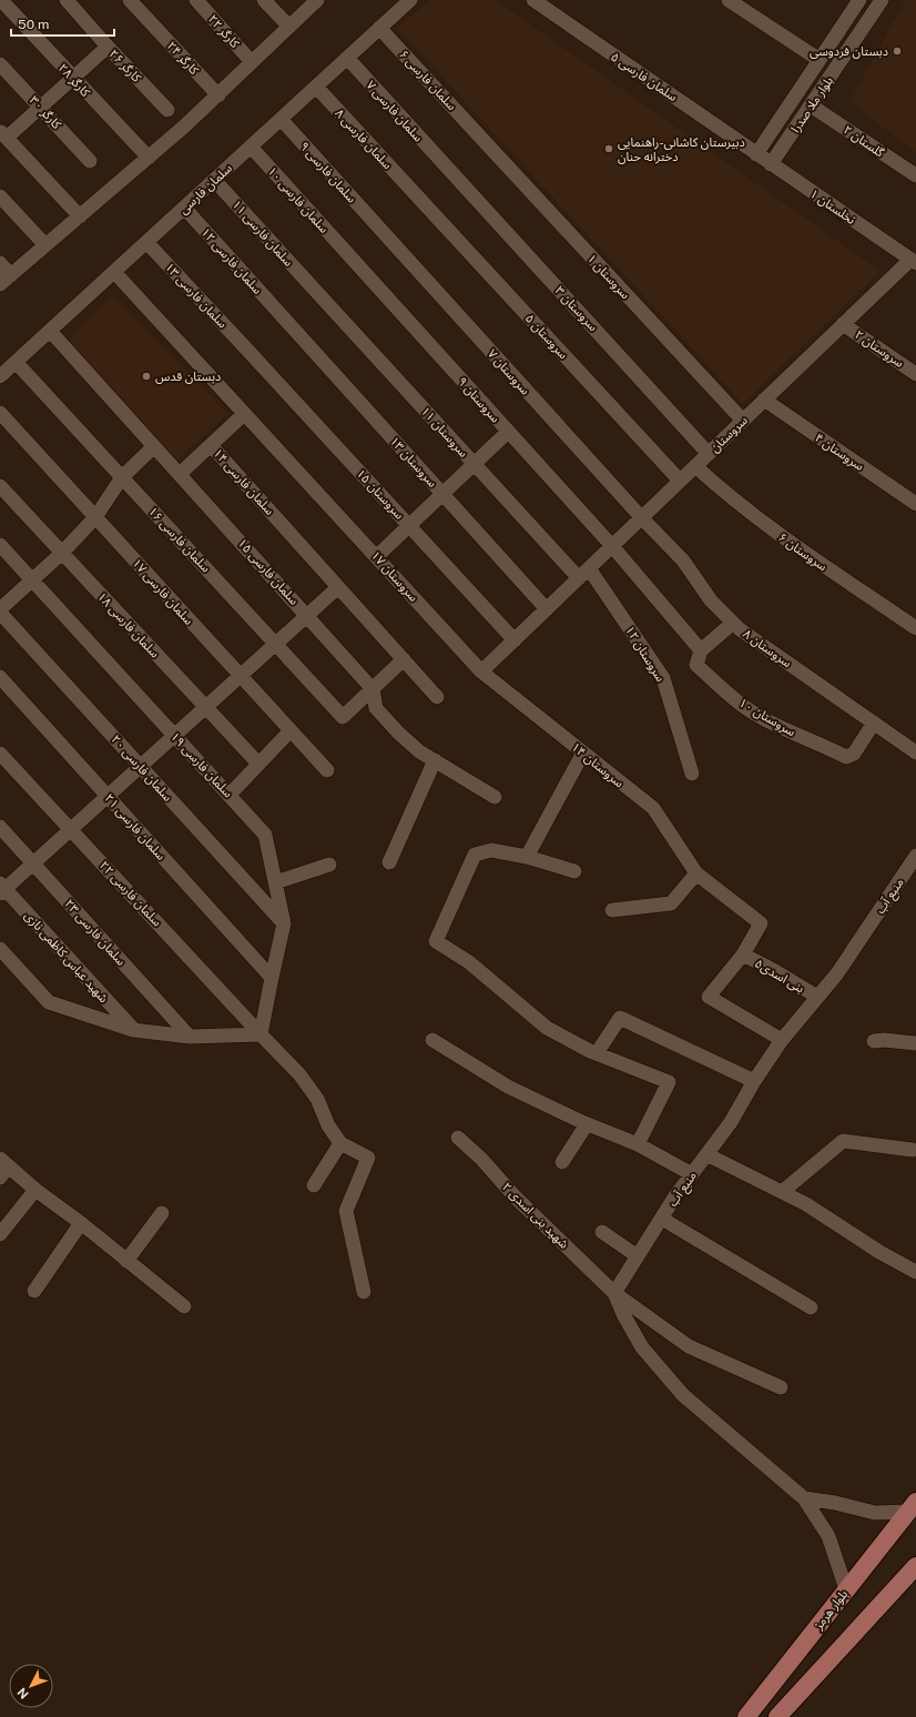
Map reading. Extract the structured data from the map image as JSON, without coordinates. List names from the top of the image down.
{
  "streets": {
    "main road": ["بلوار هرمز"],
    "street": [
      "کارگر ۲۲",
      "کارگر ۲۴",
      "کارگر ۲۶",
      "سلمان فارسی ۵",
      "کارگر ۲۸",
      "سلمان فارسی ۶",
      "بلوار ملا صدرا",
      "سلمان فارسی ۷",
      "کارگر ۳۰",
      "سلمان فارسی ۸",
      "گلستان ۲",
      "سلمان فارسی ۹",
      "سلمان فارسی",
      "سلمان فارسی ۱۰",
      "نخلستان ۱",
      "سلمان فارسی ۱۱",
      "سلمان فارسی ۱۲",
      "سروستان ۱",
      "سلمان فارسی ۱۳",
      "سروستان ۳",
      "سروستان ۵",
      "سروستان ۲",
      "سروستان ۷",
      "سروستان ۹",
      "سروستان ۱۱",
      "سروستان",
      "سروستان ۴",
      "سروستان ۱۳",
      "سلمان فارسی ۱۴",
      "سروستان ۱۵",
      "سلمان فارسی ۱۶",
      "سروستان ۶",
      "سلمان فارسی ۱۵",
      "سروستان ۱۷",
      "سلمان فارسی ۱۷",
      "سلمان فارسی ۱۸",
      "سروستان ۸",
      "سروستان ۱۲",
      "سروستان ۱۰",
      "سلمان فارسی ۱۹",
      "سروستان ۱۴",
      "سلمان فارسی ۲۰",
      "سلمان فارسی ۲۱",
      "سلمان فارسی ۲۲",
      "منبع آب",
      "سلمان فارسی ۲۳",
      "شهید عباس کاظمی نازی",
      "بنی اسدی۵",
      "شهید بنی اسدی ۲"
    ]
  },
  "crossings": [
    ["سلمان فارسی ۵", "بلوار ملا صدرا"],
    ["سلمان فارسی ۵", "نخلستان ۱"],
    ["سلمان فارسی ۶", "سلمان فارسی"],
    ["سلمان فارسی ۶", "سروستان ۱"],
    ["بلوار ملا صدرا", "گلستان ۲"],
    ["بلوار ملا صدرا", "نخلستان ۱"],
    ["سلمان فارسی ۷", "سلمان فارسی"],
    ["سلمان فارسی ۷", "سروستان ۳"],
    ["سلمان فارسی ۸", "سلمان فارسی"],
    ["سلمان فارسی ۸", "سروستان ۵"],
    ["سلمان فارسی ۹", "سلمان فارسی"],
    ["سلمان فارسی ۹", "سروستان ۷"],
    ["سلمان فارسی", "سلمان فارسی ۱۰"],
    ["سلمان فارسی", "سلمان فارسی ۱۱"],
    ["سلمان فارسی", "سلمان فارسی ۱۲"],
    ["سلمان فارسی", "سلمان فارسی ۱۳"],
    ["سلمان فارسی", "سلمان فارسی ۱۶"],
    ["سلمان فارسی", "سلمان فارسی ۱۵"],
    ["سلمان فارسی ۱۰", "سروستان ۹"],
    ["نخلستان ۱", "سروستان"],
    ["سلمان فارسی ۱۱", "سروستان ۱۱"],
    ["سلمان فارسی ۱۲", "سروستان ۱۳"],
    ["سروستان ۱", "سروستان"],
    ["سلمان فارسی ۱۳", "سروستان ۱۵"],
    ["سروستان ۳", "سروستان"],
    ["سروستان ۵", "سروستان"],
    ["سروستان ۲", "سروستان"],
    ["سروستان ۷", "سروستان"],
    ["سروستان ۷", "سروستان ۸"],
    ["سروستان ۹", "سروستان"],
    ["سروستان ۱۱", "سروستان"],
    ["سروستان", "سروستان ۴"],
    ["سروستان", "سروستان ۱۳"],
    ["سروستان", "سروستان ۶"],
    ["سروستان", "سروستان ۸"],
    ["سروستان", "سروستان ۱۲"],
    ["سلمان فارسی ۱۴", "سروستان ۱۷"],
    ["سلمان فارسی ۱۶", "سلمان فارسی ۱۵"],
    ["سروستان ۱۷", "سروستان ۱۴"],
    ["سروستان ۸", "سروستان ۱۰"],
    ["سلمان فارسی ۱۹", "سلمان فارسی ۲۰"],
    ["سلمان فارسی ۱۹", "سلمان فارسی ۲۱"],
    ["سلمان فارسی ۱۹", "سلمان فارسی ۲۲"],
    ["سروستان ۱۴", "بنی اسدی۵"],
    ["منبع آب", "بنی اسدی۵"],
    ["منبع آب", "شهید بنی اسدی ۲"]
  ],
  "places": ["دبستان فردوسی", "دبیرستان کاشانی-راهنمایی دخترانه حنان", "دبستان قدس"],
  "scale_bar": "50 m",
  "north": "bottom left"
}
